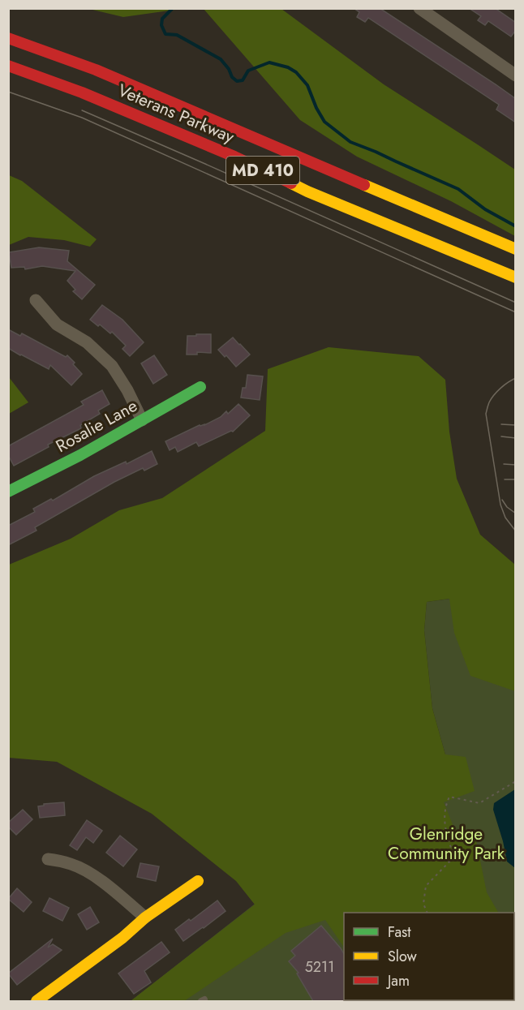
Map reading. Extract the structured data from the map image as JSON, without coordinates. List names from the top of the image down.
{
  "streets": {
    "main road": ["Veterans Parkway", "MD 410", "Rosalie Lane"]
  },
  "parks": ["Glenridge Community Park"],
  "house_numbers": ["5211"],
  "legend": ["Fast", "Slow", "Jam"]
}
